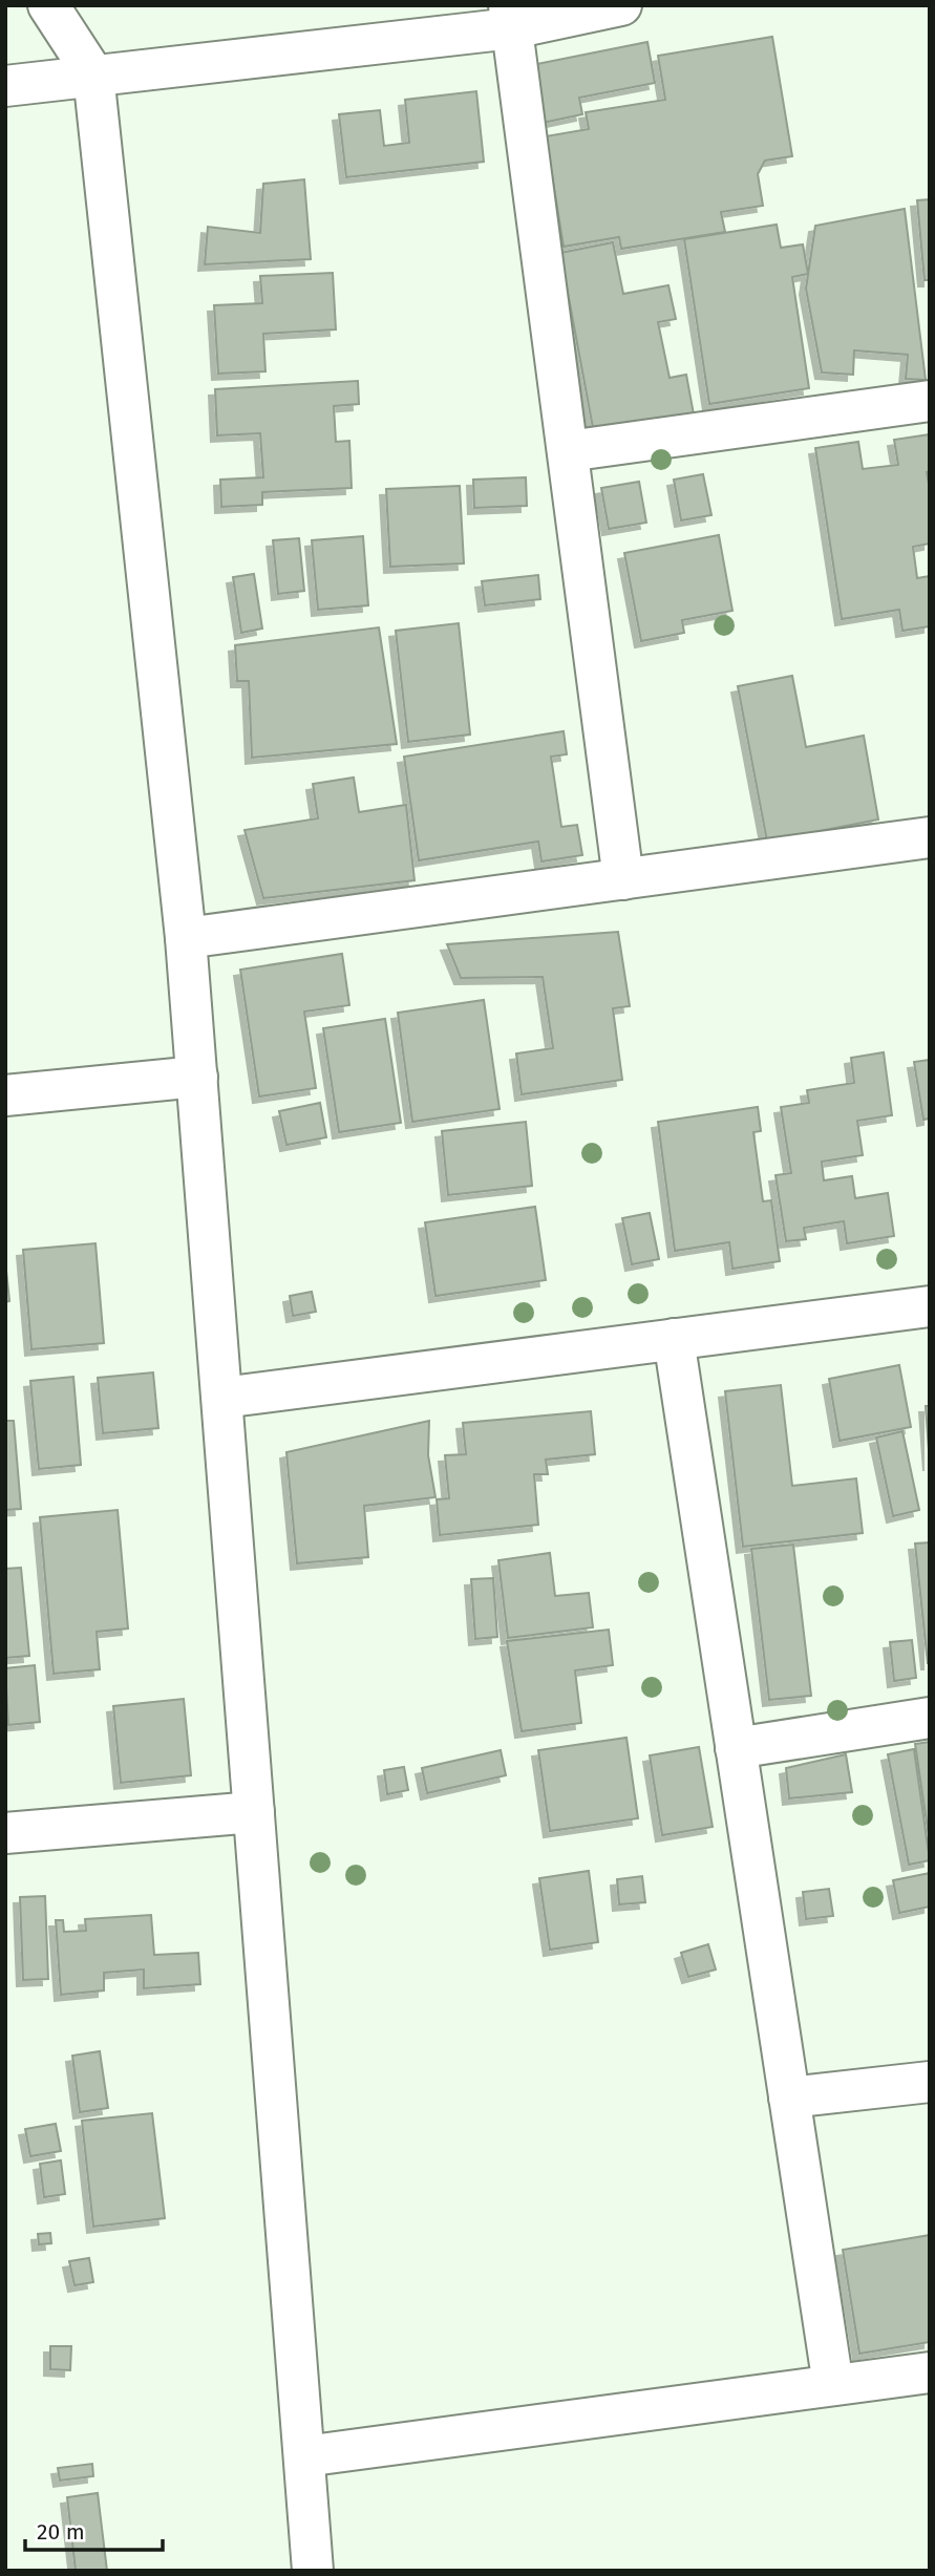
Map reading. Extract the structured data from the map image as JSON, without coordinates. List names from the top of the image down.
{
  "scale_bar": "20 m"
}
